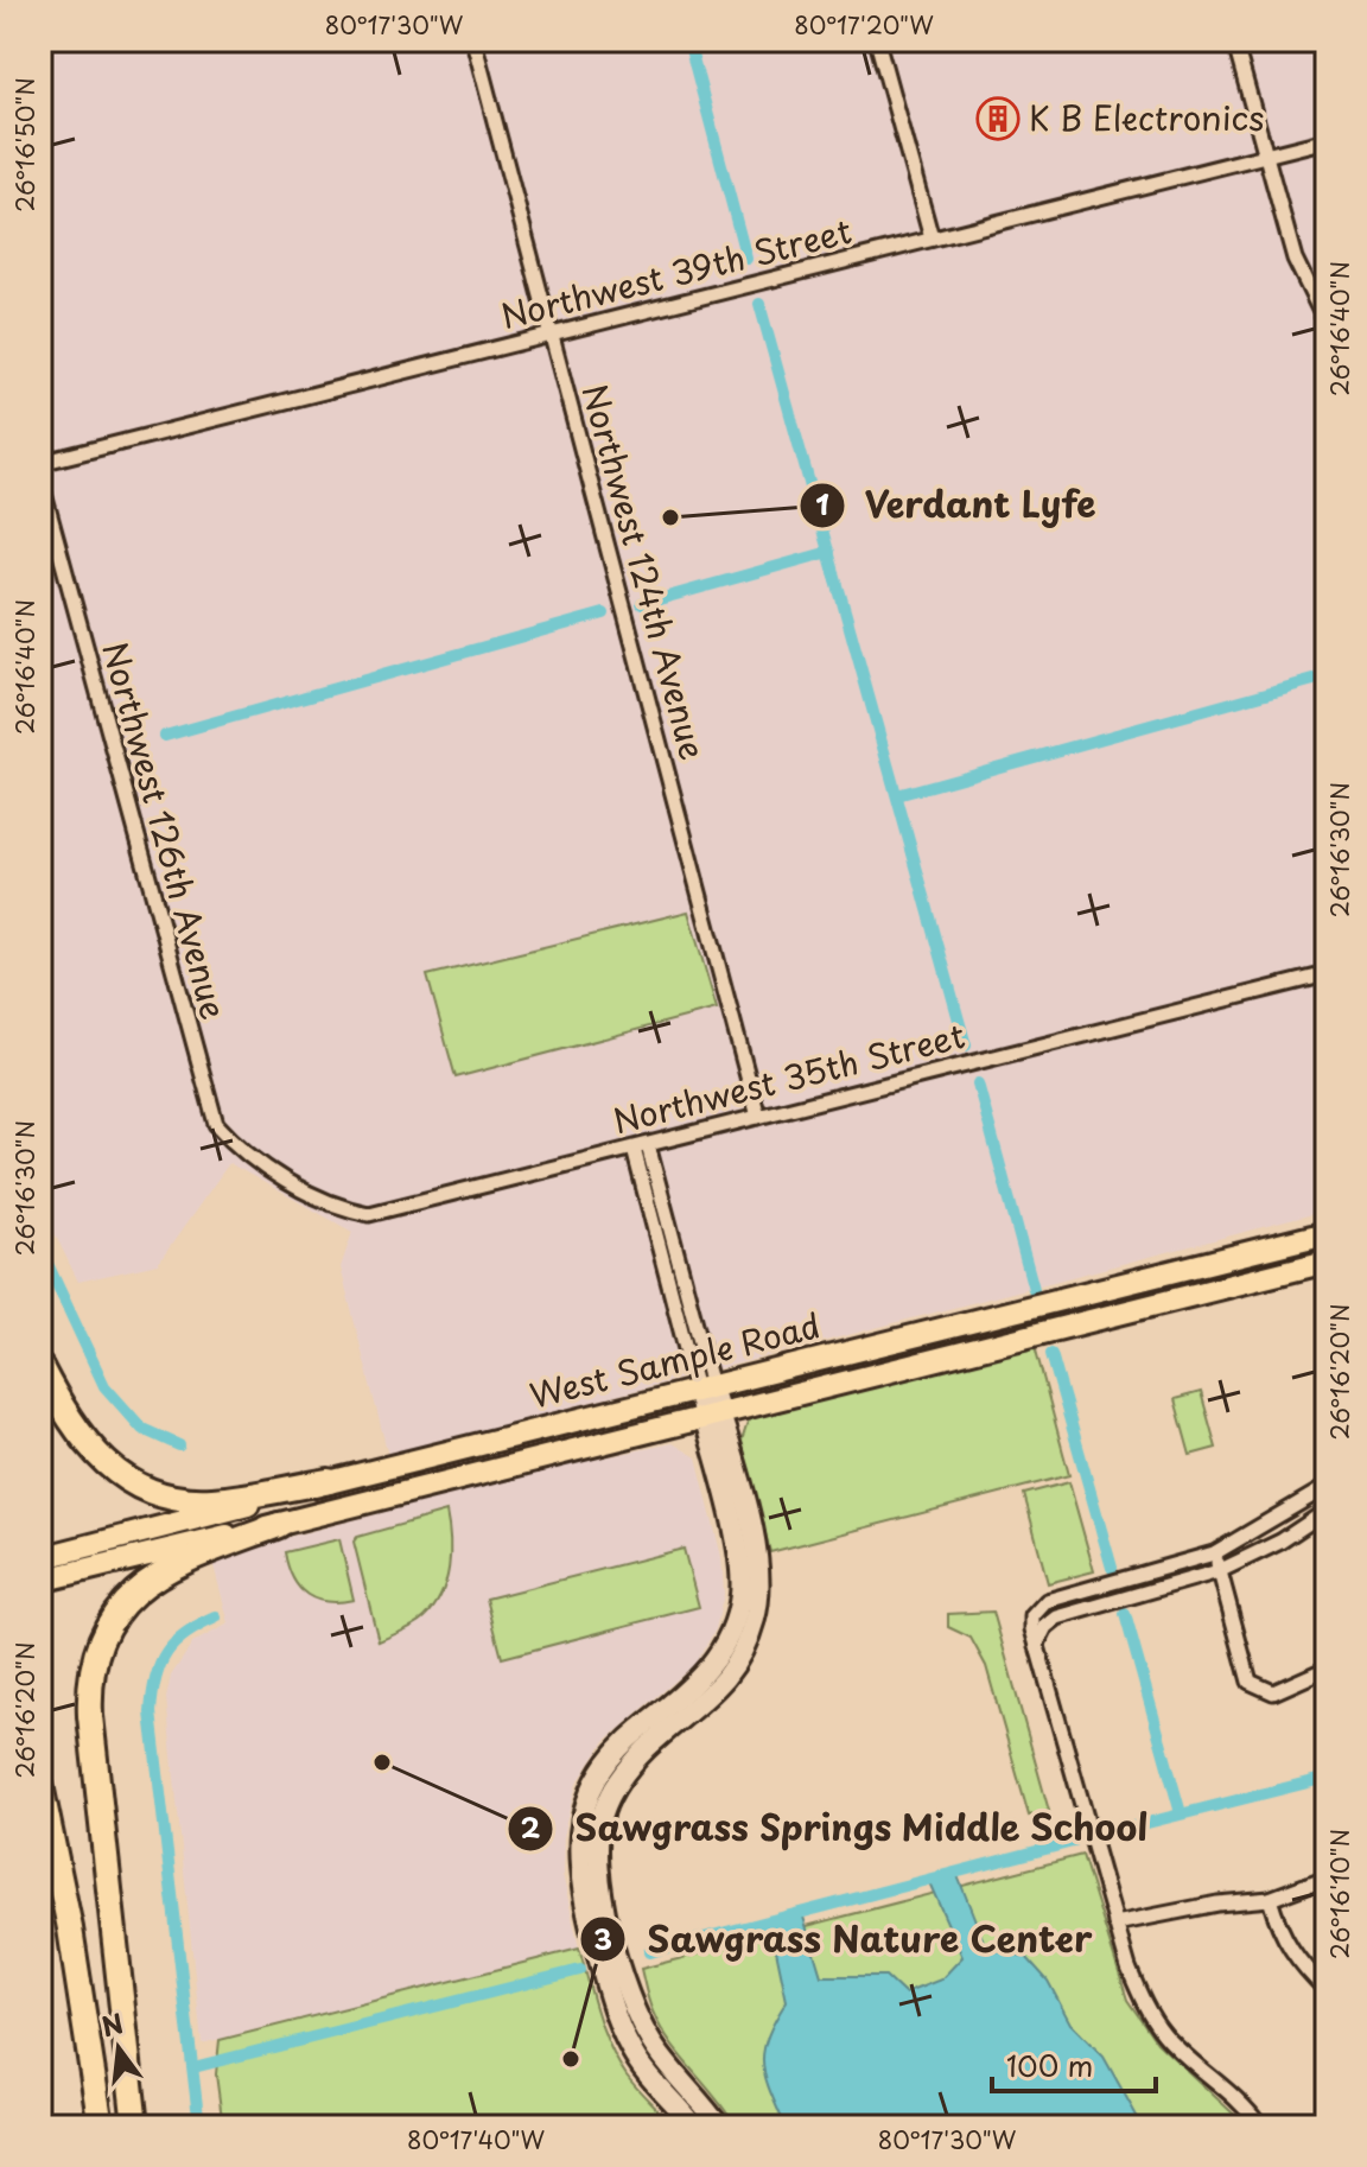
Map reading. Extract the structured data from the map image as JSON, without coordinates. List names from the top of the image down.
{
  "streets": {
    "main road": ["West Sample Road"],
    "street": [
      "Northwest 39th Street",
      "Northwest 124th Avenue",
      "Northwest 126th Avenue",
      "Northwest 35th Street"
    ]
  },
  "crossings": [
    ["Northwest 39th Street", "Northwest 124th Avenue"],
    ["Northwest 124th Avenue", "Northwest 35th Street"],
    ["Northwest 126th Avenue", "Northwest 35th Street"]
  ],
  "places": {
    "building": ["K B Electronics"],
    "other": ["Verdant Lyfe", "Sawgrass Springs Middle School", "Sawgrass Nature Center"]
  },
  "scale_bar": "100 m",
  "north": "top",
  "coordinates": [
    "80°17'30\"W",
    "80°17'20\"W",
    "26°16'50\"N",
    "26°16'40\"N",
    "26°16'30\"N",
    "26°16'20\"N",
    "26°16'10\"N",
    "80°17'40\"W"
  ]
}
